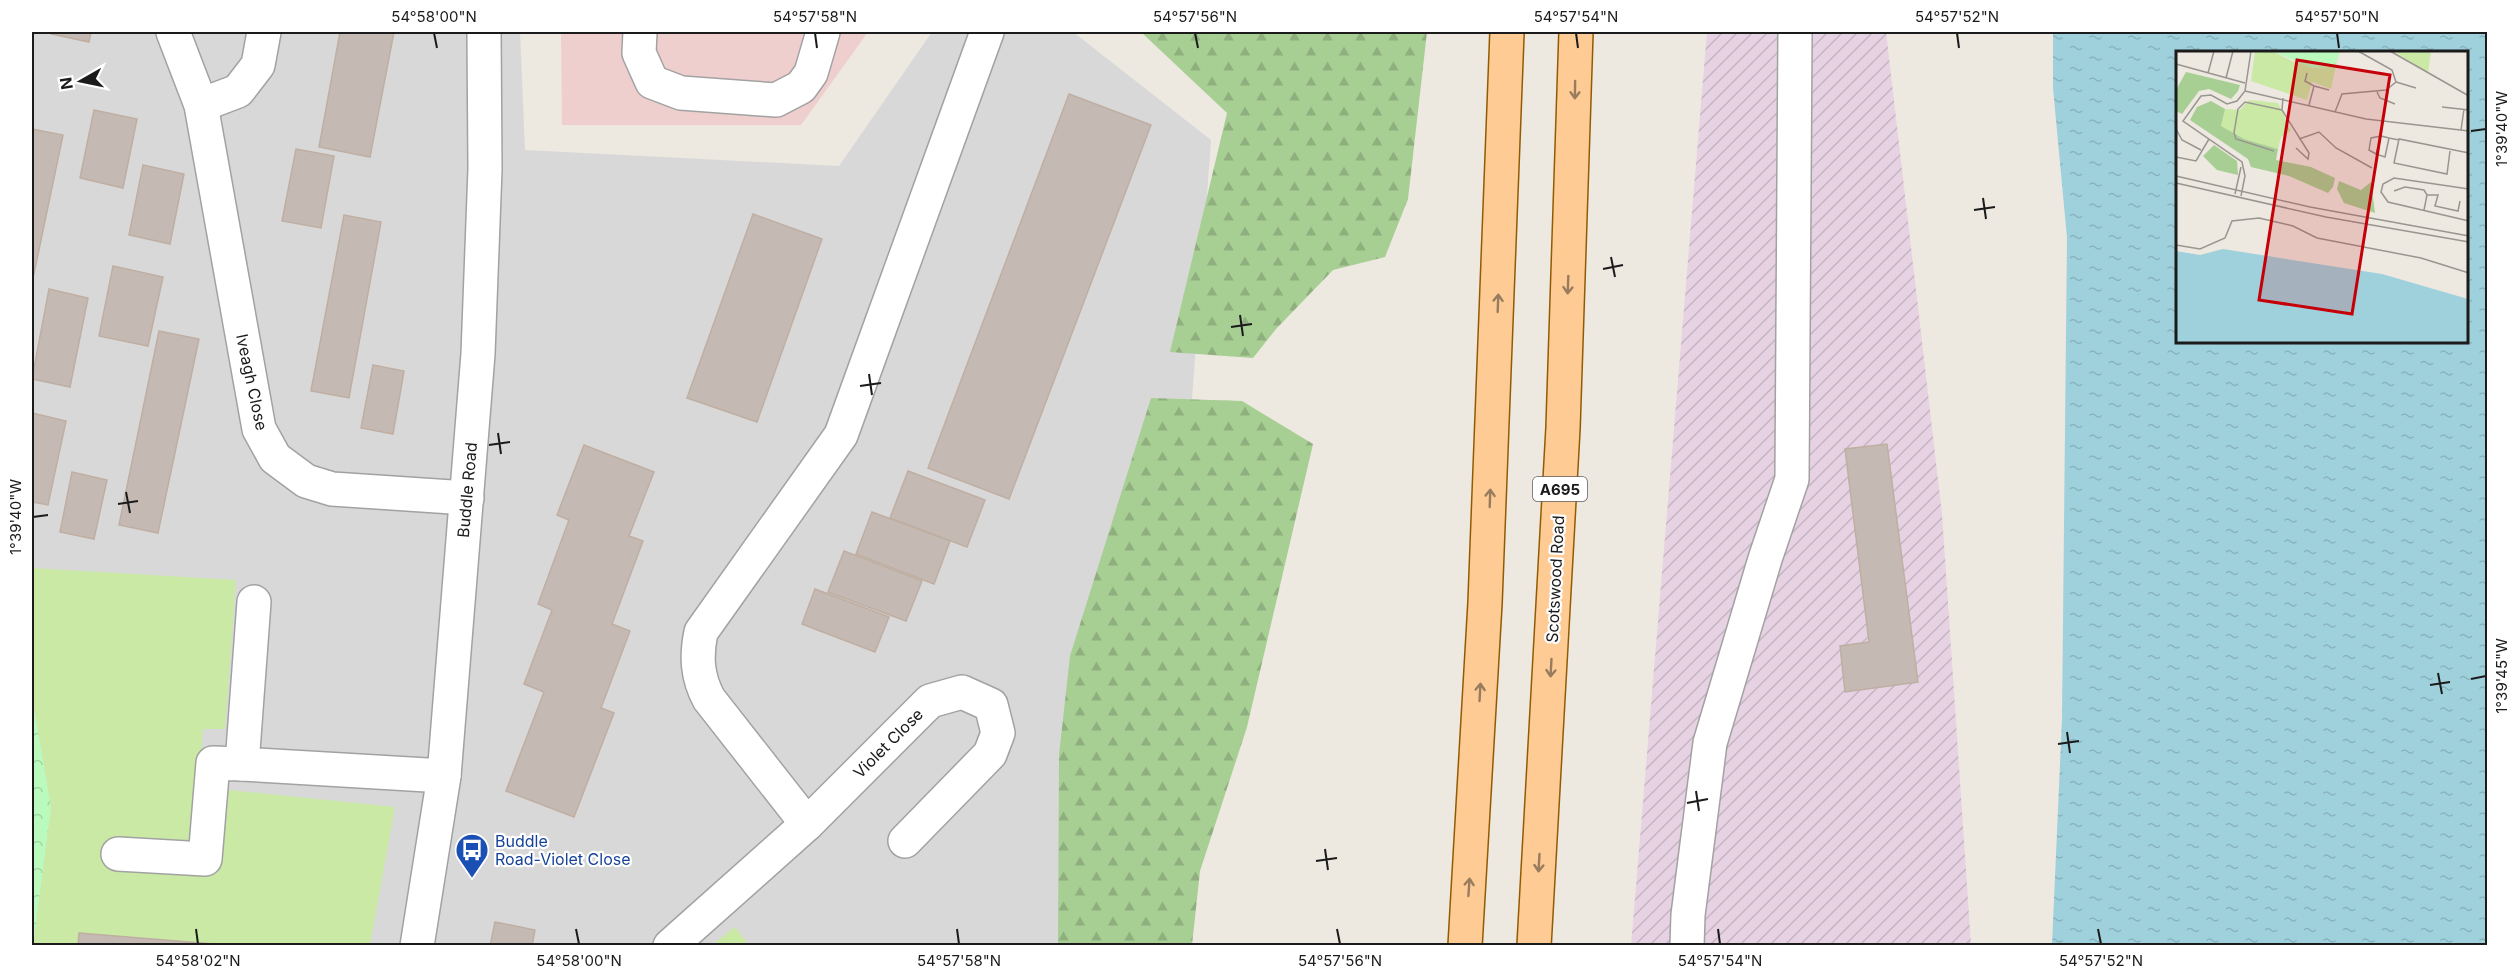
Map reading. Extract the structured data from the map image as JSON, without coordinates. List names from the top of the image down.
{
  "streets": {
    "main road": ["A695", "Scotswood Road"],
    "street": ["Iveagh Close", "Buddle Road", "Violet Close"]
  },
  "crossings": [
    ["Iveagh Close", "Buddle Road"]
  ],
  "places": {
    "bus stop": ["Buddle Road-Violet Close"]
  },
  "north": "left",
  "coordinates": [
    "54°58'00\"N",
    "54°57'58\"N",
    "54°57'56\"N",
    "54°57'54\"N",
    "54°57'52\"N",
    "54°57'50\"N",
    "1°39'40\"W",
    "1°39'45\"W",
    "54°58'02\"N"
  ]
}
